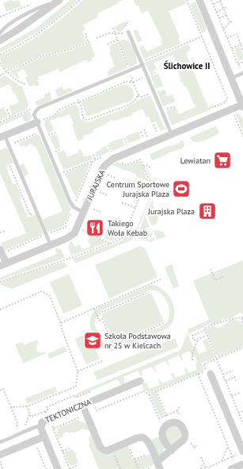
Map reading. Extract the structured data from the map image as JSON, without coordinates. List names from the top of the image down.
{
  "streets": {
    "street": ["JURAJSKA", "TEKTONICZNA"]
  },
  "districts": ["Ślichowice II"],
  "places": {
    "supermarket": ["Lewiatan"],
    "sports": ["Centrum Sportowe Jurajska Plaza"],
    "building": ["Jurajska Plaza"],
    "restaurant": ["Takiego Woła Kebab"],
    "school or university": ["Szkoła Podstawowa nr 25 w Kielcach"]
  }
}
